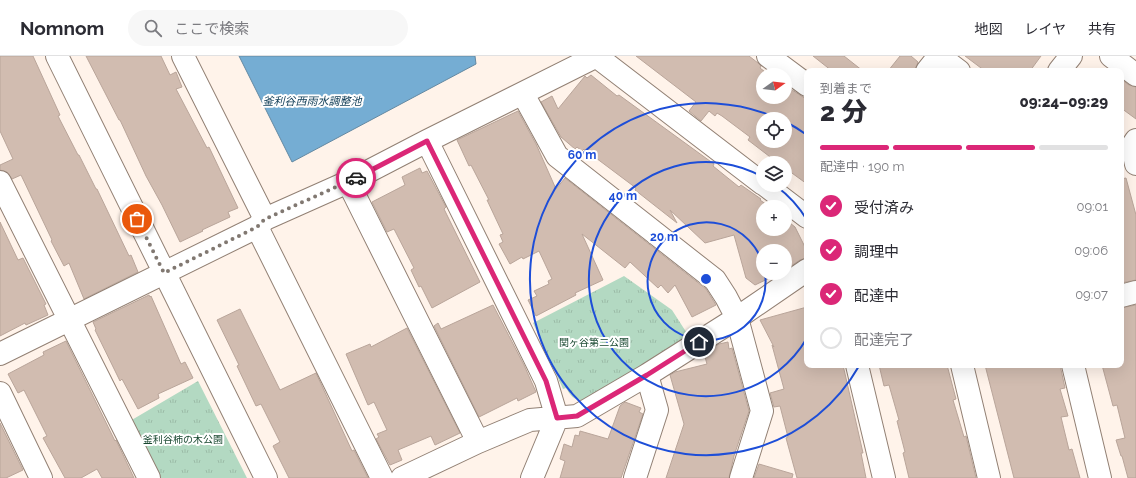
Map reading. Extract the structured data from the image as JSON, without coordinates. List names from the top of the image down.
{
  "water": ["釜利谷西雨水調整池"],
  "parks": ["関ヶ谷第二公園", "釜利谷柿の木公園"],
  "north": "right",
  "page": {
    "header": "Nomnom",
    "search": "ここで検索",
    "nav": ["地図", "レイヤ", "共有"],
    "map_buttons": ["+", "−"],
    "heading": ["2 分", "到着まで", "09:24–09:29"],
    "bar": "配達中 · 190 m",
    "list": [
      ["受付済み", "09:01"],
      ["調理中", "09:06"],
      ["配達中", "09:07"],
      "配達完了"
    ]
  },
  "rings": ["60 m", "40 m", "20 m"]
}
